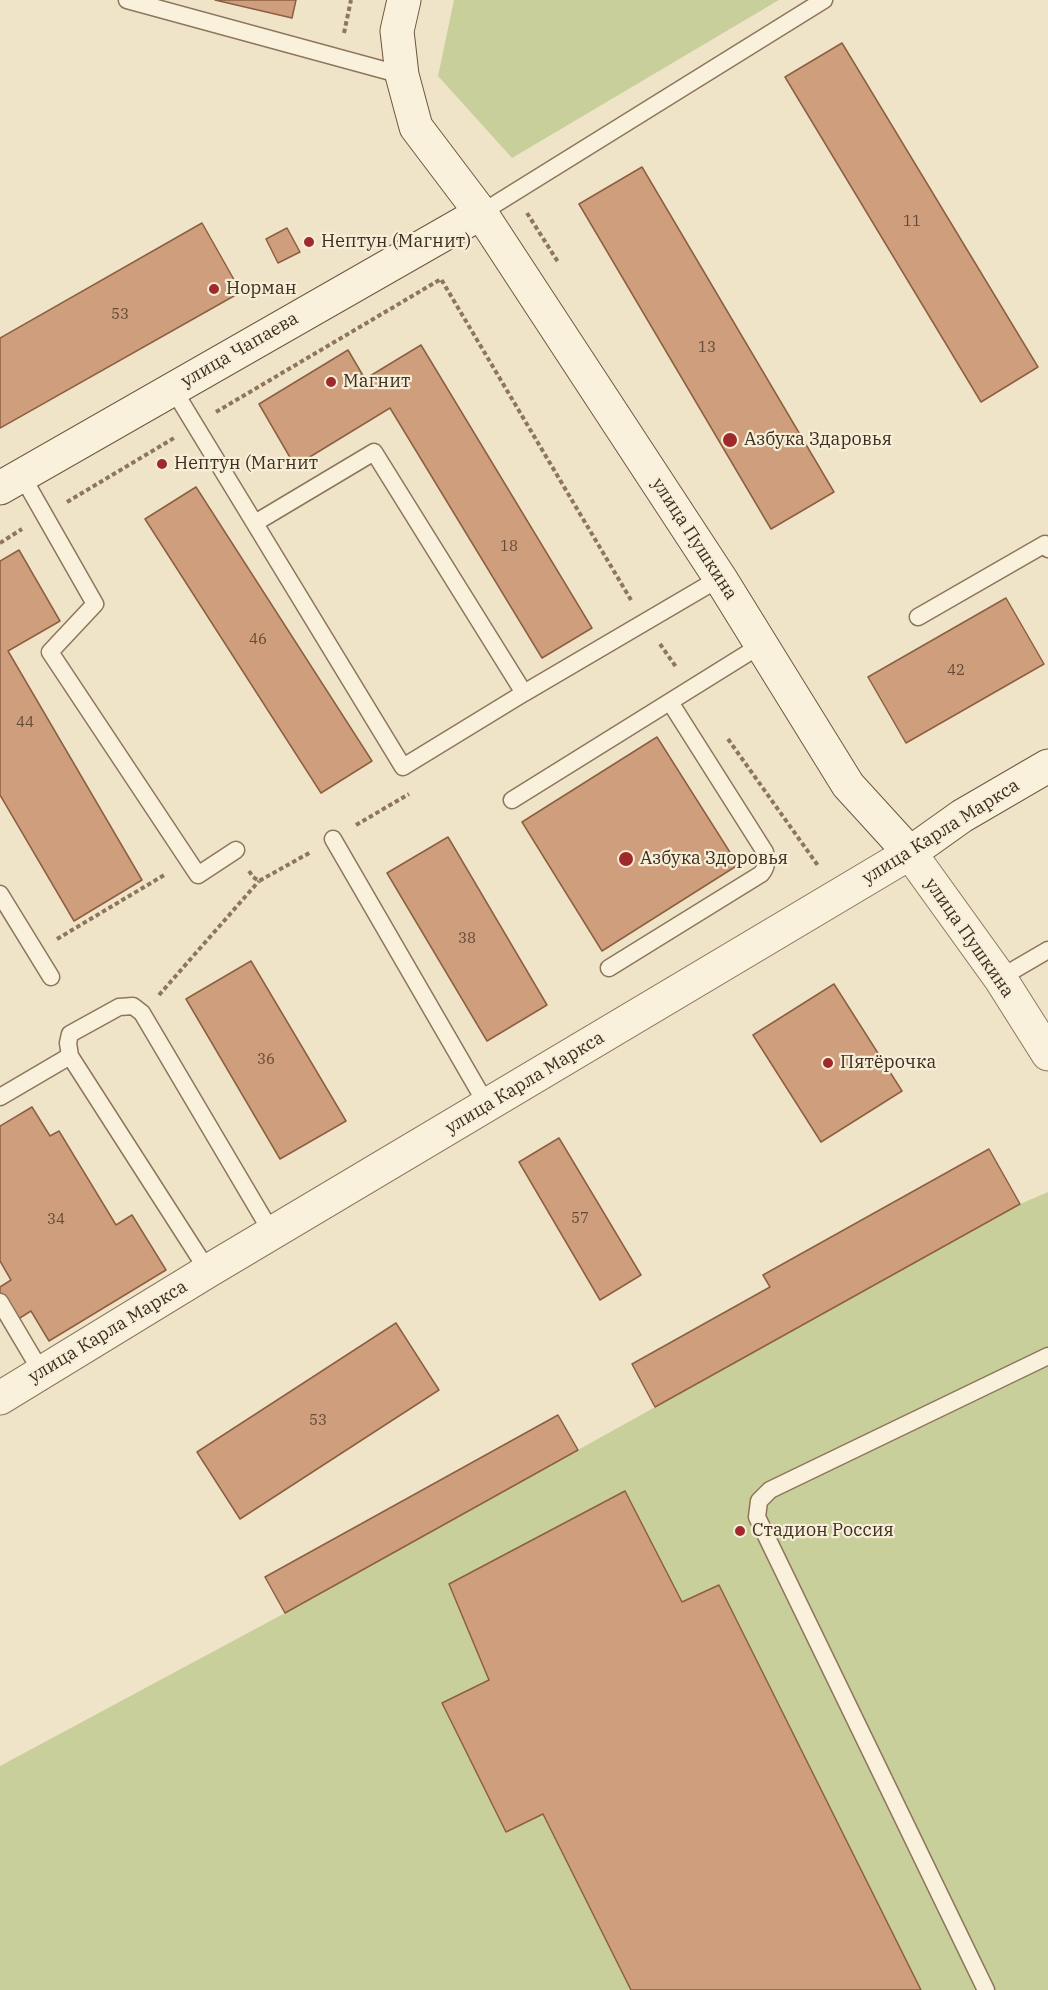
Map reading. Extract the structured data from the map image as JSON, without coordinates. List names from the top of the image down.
{
  "streets": {
    "street": ["улица Чапаева", "улица Пушкина", "улица Карла Маркса"]
  },
  "crossings": [
    ["улица Чапаева", "улица Пушкина"],
    ["улица Пушкина", "улица Карла Маркса"]
  ],
  "places": [
    "Нептун (Магнит)",
    "Норман",
    "Магнит",
    "Азбука Здаровья",
    "Нептун (Магнит",
    "Азбука Здоровья",
    "Пятёрочка",
    "Стадион Россия"
  ],
  "house_numbers": [
    "11",
    "53",
    "13",
    "18",
    "46",
    "42",
    "44",
    "38",
    "36",
    "57",
    "34",
    "53"
  ]
}
